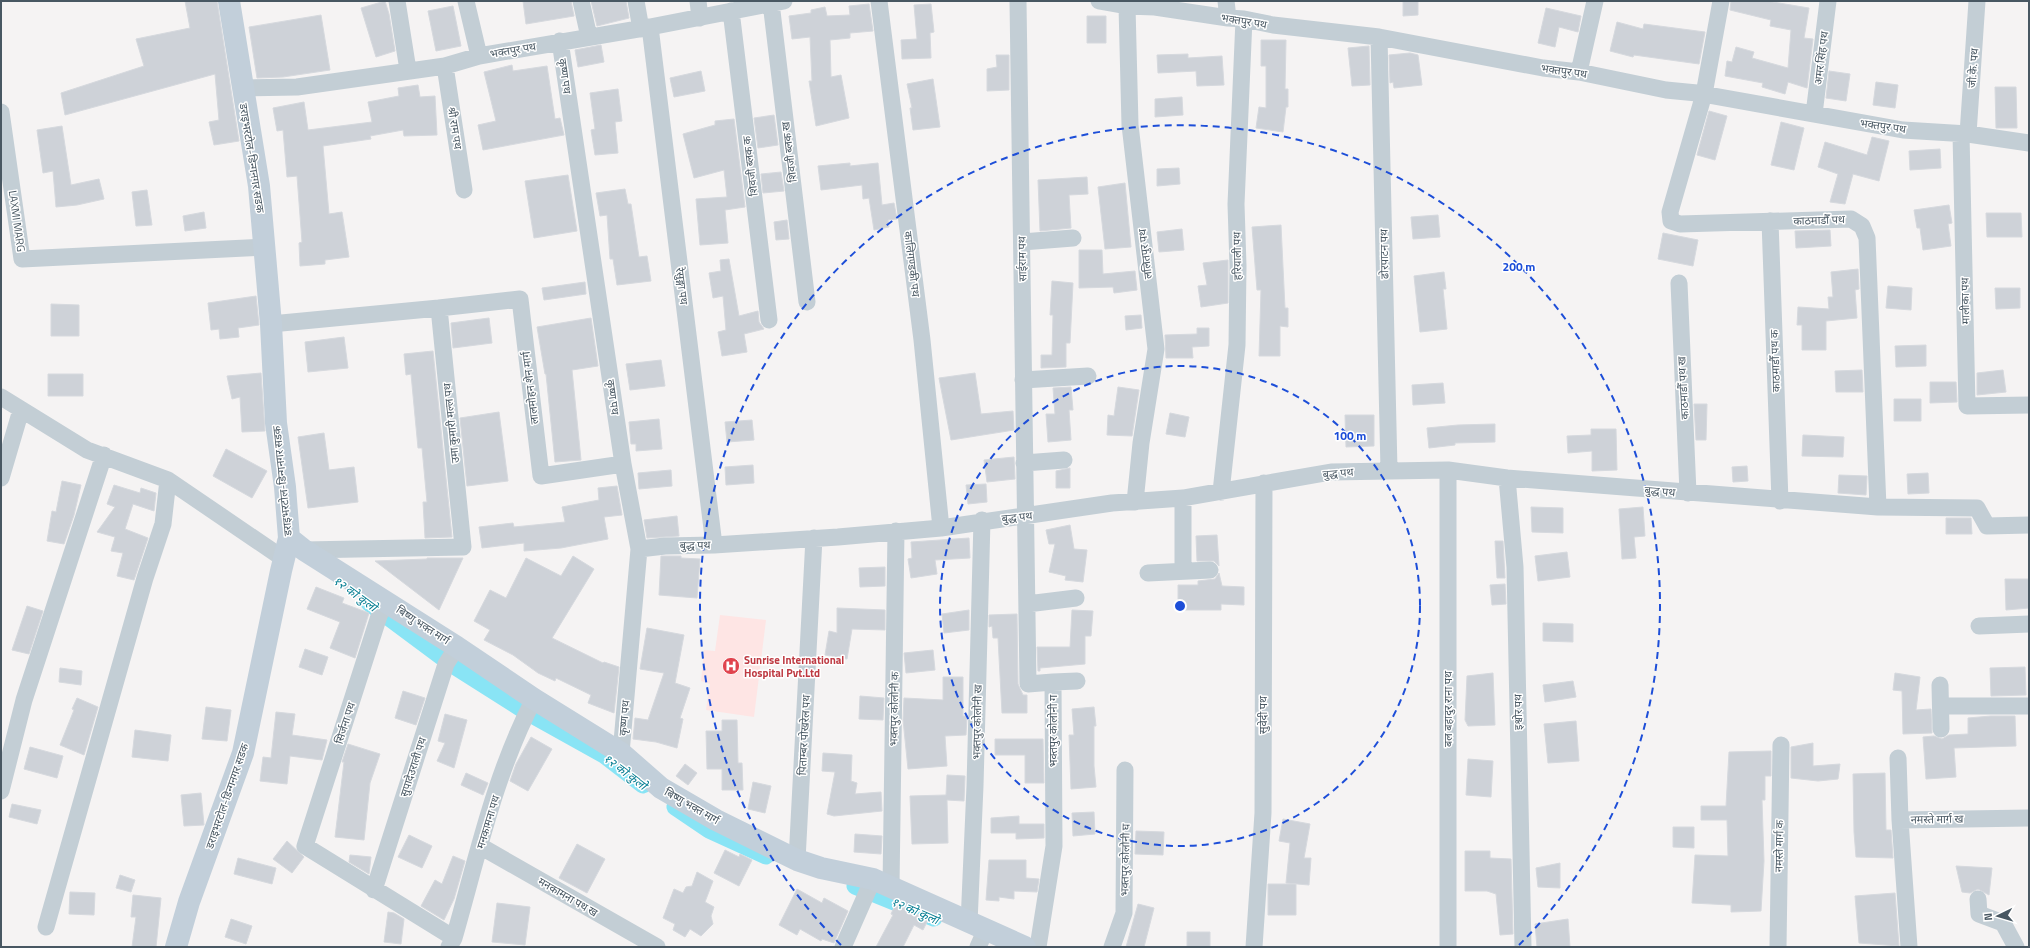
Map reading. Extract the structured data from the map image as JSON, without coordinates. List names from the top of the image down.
{
  "streets": {
    "street": [
      "भक्तपुर पथ",
      "अमर सिंह पथ",
      "जी.के. पथ",
      "कृष्ण पथ",
      "श्री राम पथ",
      "शिवजी ब्लक ख",
      "डराइभरटोल-डिन्गनगर सडक",
      "शिवजी ब्लक क",
      "काठमाडौँ पथ",
      "LAXMI MARG",
      "ललितपुर पथ",
      "ढोरपाटन पथ",
      "हरियाली पथ",
      "साईराम पथ",
      "कालिगण्डकी पथ",
      "रेसुङ्गा पथ",
      "मालीका पथ",
      "काठमाडौँ पथ क",
      "लालमोहन शेन मार्ग",
      "काठमाडौँ पथ ख",
      "उमा कुमारी मल्ल पथ",
      "बुद्ध पथ",
      "बिष्णु भक्त मार्ग",
      "भक्तपुर कोलोनी क",
      "बल बहादुर राना पथ",
      "इश्वोर पथ",
      "सुवेदी पथ",
      "भक्तपुर कोलोनी ख",
      "सिर्जना पथ",
      "भक्तपुर कोलोनी ग",
      "पिताम्बर पोखरेल पथ",
      "सुपादेउराली पथ",
      "नमस्ते मार्ग ख",
      "मनकामना पथ",
      "नमस्ते मार्ग क",
      "भक्तपुर कोलोनी घ",
      "मनकामना पथ ख"
    ]
  },
  "crossings": [
    ["भक्तपुर पथ", "अमर सिंह पथ"],
    ["भक्तपुर पथ", "जी.के. पथ"],
    ["भक्तपुर पथ", "कृष्ण पथ"],
    ["भक्तपुर पथ", "श्री राम पथ"],
    ["भक्तपुर पथ", "शिवजी ब्लक ख"],
    ["भक्तपुर पथ", "डराइभरटोल-डिन्गनगर सडक"],
    ["भक्तपुर पथ", "शिवजी ब्लक क"],
    ["भक्तपुर पथ", "काठमाडौँ पथ"],
    ["भक्तपुर पथ", "ललितपुर पथ"],
    ["भक्तपुर पथ", "ढोरपाटन पथ"],
    ["भक्तपुर पथ", "हरियाली पथ"],
    ["भक्तपुर पथ", "रेसुङ्गा पथ"],
    ["भक्तपुर पथ", "मालीका पथ"],
    ["जी.के. पथ", "मालीका पथ"],
    ["कृष्ण पथ", "लालमोहन शेन मार्ग"],
    ["कृष्ण पथ", "बुद्ध पथ"],
    ["कृष्ण पथ", "बिष्णु भक्त मार्ग"],
    ["डराइभरटोल-डिन्गनगर सडक", "LAXMI MARG"],
    ["डराइभरटोल-डिन्गनगर सडक", "उमा कुमारी मल्ल पथ"],
    ["डराइभरटोल-डिन्गनगर सडक", "बिष्णु भक्त मार्ग"],
    ["काठमाडौँ पथ", "काठमाडौँ पथ क"],
    ["काठमाडौँ पथ", "बुद्ध पथ"],
    ["ललितपुर पथ", "बुद्ध पथ"],
    ["ढोरपाटन पथ", "बुद्ध पथ"],
    ["हरियाली पथ", "बुद्ध पथ"],
    ["साईराम पथ", "बुद्ध पथ"],
    ["साईराम पथ", "भक्तपुर कोलोनी ग"],
    ["कालिगण्डकी पथ", "बुद्ध पथ"],
    ["रेसुङ्गा पथ", "बुद्ध पथ"],
    ["काठमाडौँ पथ क", "बुद्ध पथ"],
    ["लालमोहन शेन मार्ग", "उमा कुमारी मल्ल पथ"],
    ["काठमाडौँ पथ ख", "बुद्ध पथ"],
    ["उमा कुमारी मल्ल पथ", "बिष्णु भक्त मार्ग"],
    ["बुद्ध पथ", "भक्तपुर कोलोनी क"],
    ["बुद्ध पथ", "बल बहादुर राना पथ"],
    ["बुद्ध पथ", "इश्वोर पथ"],
    ["बुद्ध पथ", "सुवेदी पथ"],
    ["बुद्ध पथ", "भक्तपुर कोलोनी ख"],
    ["बुद्ध पथ", "भक्तपुर कोलोनी ग"],
    ["बुद्ध पथ", "पिताम्बर पोखरेल पथ"],
    ["बिष्णु भक्त मार्ग", "भक्तपुर कोलोनी क"],
    ["बिष्णु भक्त मार्ग", "भक्तपुर कोलोनी ख"],
    ["बिष्णु भक्त मार्ग", "सिर्जना पथ"],
    ["बिष्णु भक्त मार्ग", "पिताम्बर पोखरेल पथ"],
    ["बिष्णु भक्त मार्ग", "सुपादेउराली पथ"],
    ["बिष्णु भक्त मार्ग", "मनकामना पथ"],
    ["सिर्जना पथ", "सुपादेउराली पथ"],
    ["मनकामना पथ", "मनकामना पथ ख"]
  ],
  "water": ["१२ को कुलो"],
  "places": {
    "hospital": ["Sunrise International Hospital Pvt.Ltd"]
  },
  "north": "left",
  "rings": ["200 m", "100 m"]
}
